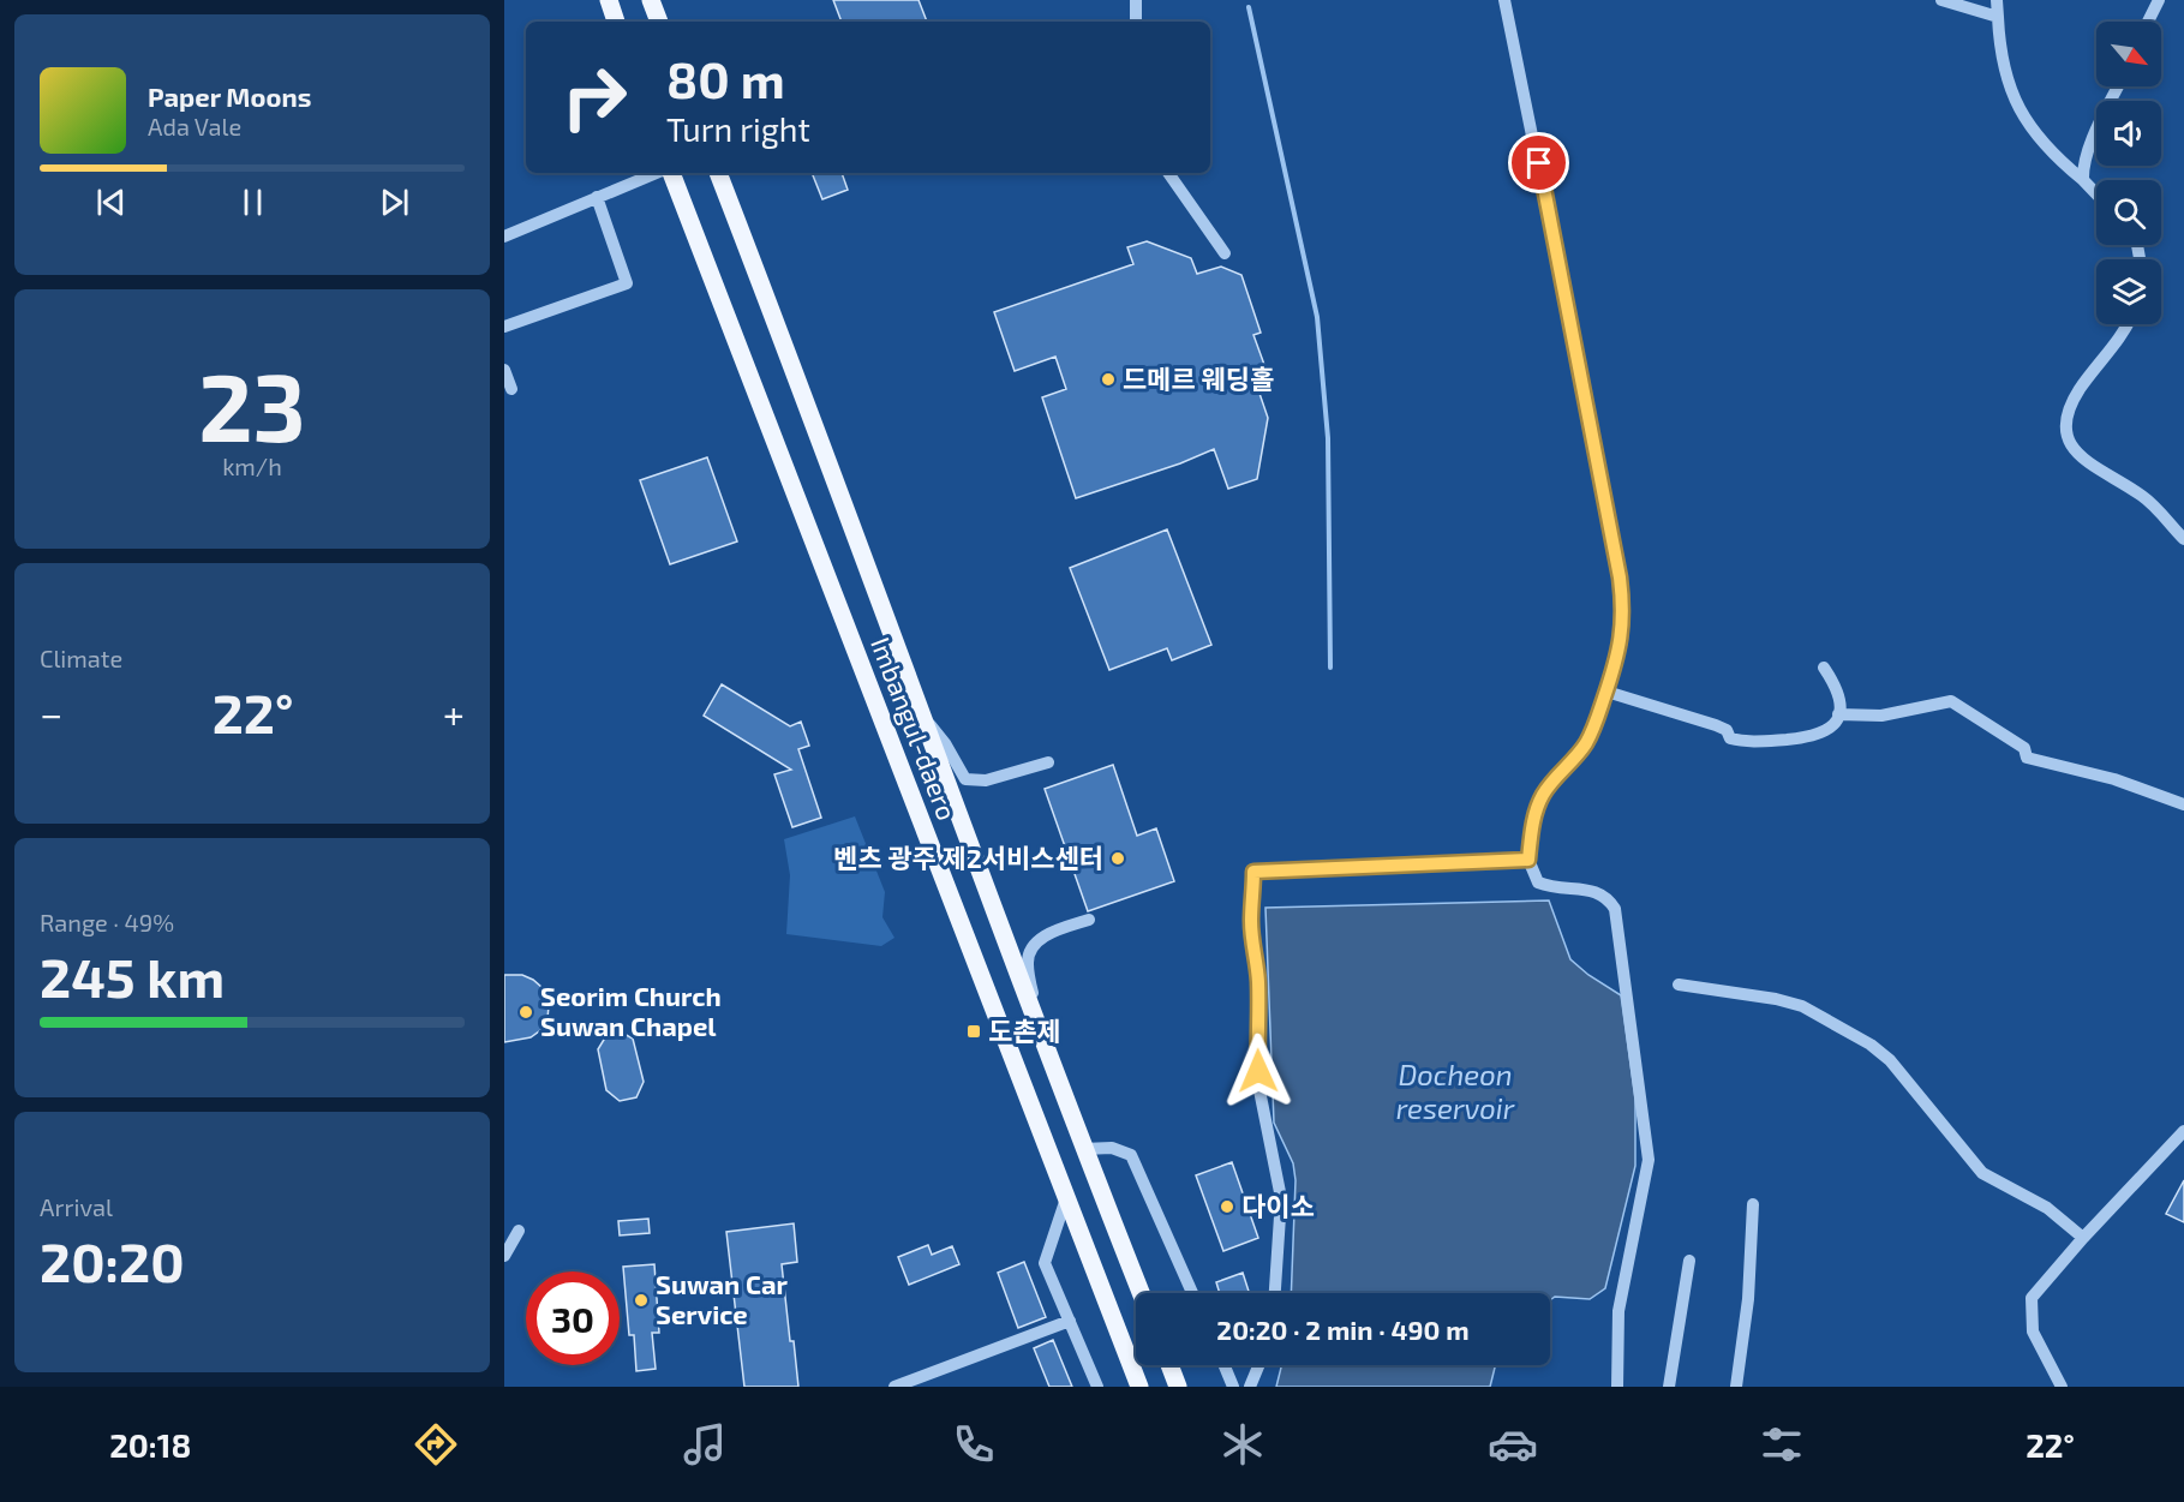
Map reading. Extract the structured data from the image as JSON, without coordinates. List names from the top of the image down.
{
  "streets": {
    "main road": ["Imbangul-daero"]
  },
  "water": ["Docheon reservoir"],
  "places": {
    "other": [
      "드메르 웨딩홀",
      "벤츠 광주 제2서비스센터",
      "Seorim Church Suwan Chapel",
      "다이소",
      "Suwan Car Service"
    ],
    "transit": ["도촌제"]
  },
  "north": "bottom right",
  "page": {
    "turn": ["80 m", "Turn right"],
    "song": ["Paper Moons", "Ada Vale"],
    "tile": [
      ["23", "km/h"],
      "Climate",
      ["Range · 49%", "245 km"],
      ["Arrival", "20:20"]
    ],
    "heat": ["−", "22°", "+"],
    "limit": "30",
    "trip": "20:20 · 2 min · 490 m",
    "tabs": ["20:18", "22°"]
  }
}
